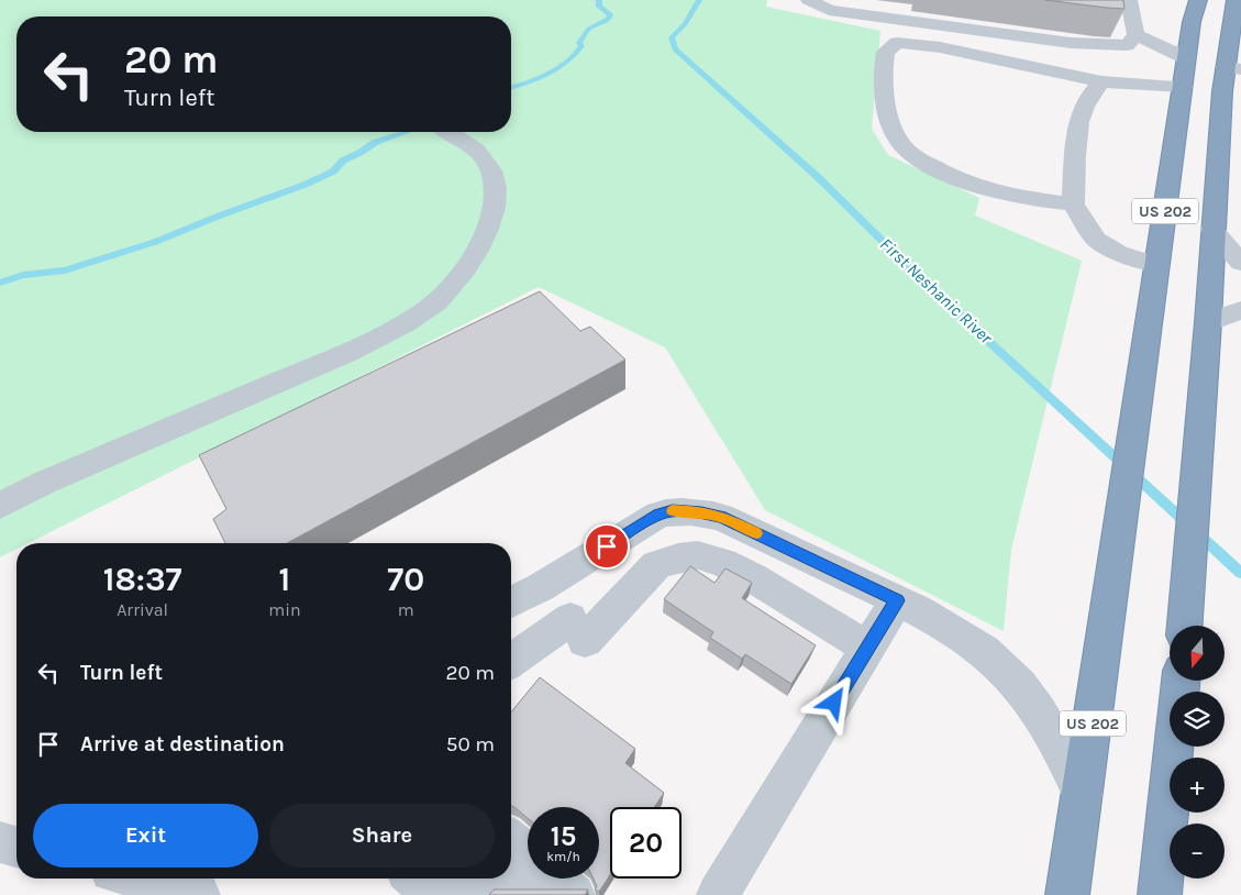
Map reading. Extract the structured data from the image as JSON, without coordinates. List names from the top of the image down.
{
  "streets": {
    "highway": ["US 202"]
  },
  "water": ["First Neshanic River"],
  "north": "bottom",
  "page": {
    "turn": ["20 m", "Turn left"],
    "eta": [
      "18:37",
      "Arrival",
      "1",
      "min",
      "70",
      "m"
    ],
    "map_buttons": ["+", "−"],
    "list": [
      {
        "name": "Turn left",
        "value": "20 m"
      },
      {
        "name": "Arrive at destination",
        "value": "50 m"
      }
    ],
    "buttons": ["Exit", "Share"],
    "speed": "15 km/h",
    "limit": "20"
  }
}
